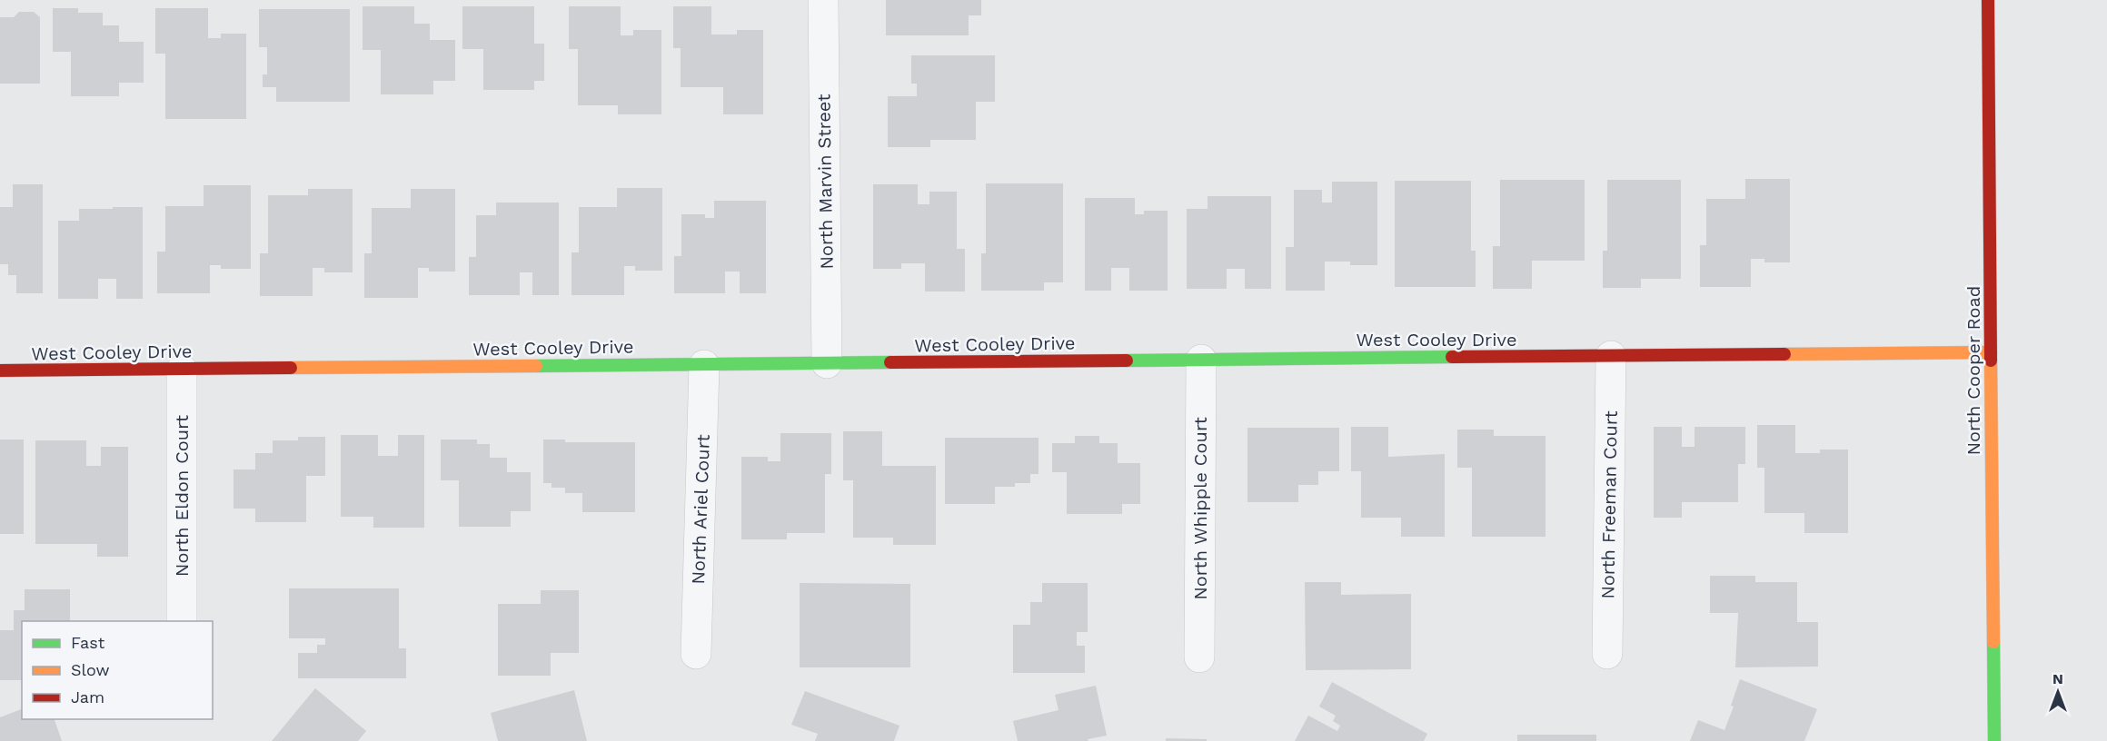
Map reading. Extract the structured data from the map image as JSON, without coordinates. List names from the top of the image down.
{
  "streets": {
    "street": [
      "North Marvin Street",
      "West Cooley Drive",
      "North Cooper Road",
      "North Eldon Court",
      "North Freeman Court",
      "North Whipple Court",
      "North Ariel Court"
    ]
  },
  "crossings": [
    ["North Marvin Street", "West Cooley Drive"],
    ["West Cooley Drive", "North Cooper Road"],
    ["West Cooley Drive", "North Eldon Court"],
    ["West Cooley Drive", "North Freeman Court"],
    ["West Cooley Drive", "North Whipple Court"],
    ["West Cooley Drive", "North Ariel Court"]
  ],
  "legend": ["Fast", "Slow", "Jam"],
  "north": "top"
}
